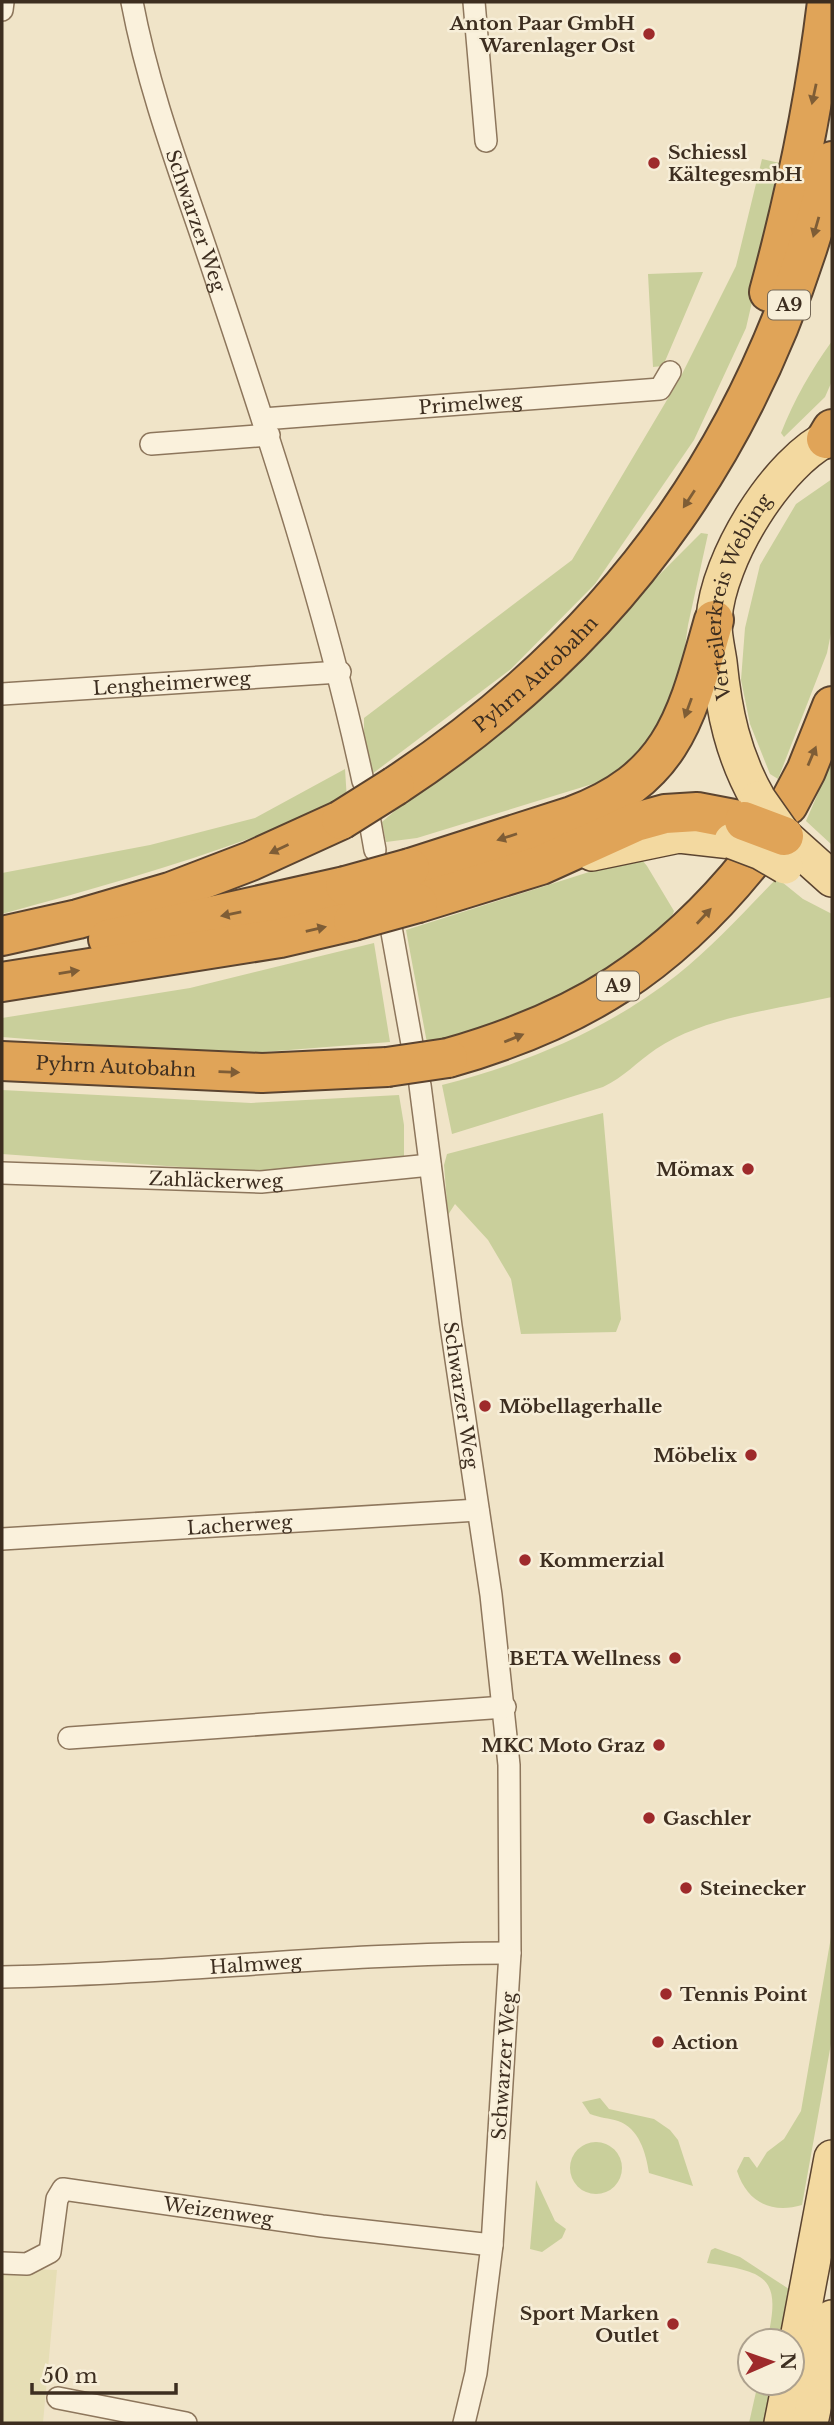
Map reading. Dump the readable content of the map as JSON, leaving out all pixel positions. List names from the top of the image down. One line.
{"streets":{"highway":["A9","Pyhrn Autobahn"],"main road":["Verteilerkreis Webling"],"street":["Schwarzer Weg","Primelweg","Lengheimerweg","Zahläckerweg","Lacherweg","Halmweg","Weizenweg"]},"crossings":[["Schwarzer Weg","Primelweg"],["Schwarzer Weg","Pyhrn Autobahn"],["Schwarzer Weg","Lengheimerweg"],["Schwarzer Weg","Zahläckerweg"],["Schwarzer Weg","Lacherweg"],["Schwarzer Weg","Halmweg"],["Schwarzer Weg","Weizenweg"],["Verteilerkreis Webling","Pyhrn Autobahn"]],"places":["Anton Paar GmbH Warenlager Ost","Schiessl KältegesmbH","Mömax","Möbellagerhalle","Möbelix","Kommerzial","BETA Wellness","MKC Moto Graz","Gaschler","Steinecker","Tennis Point","Action","Sport Marken Outlet"],"scale_bar":"50 m","north":"right"}
